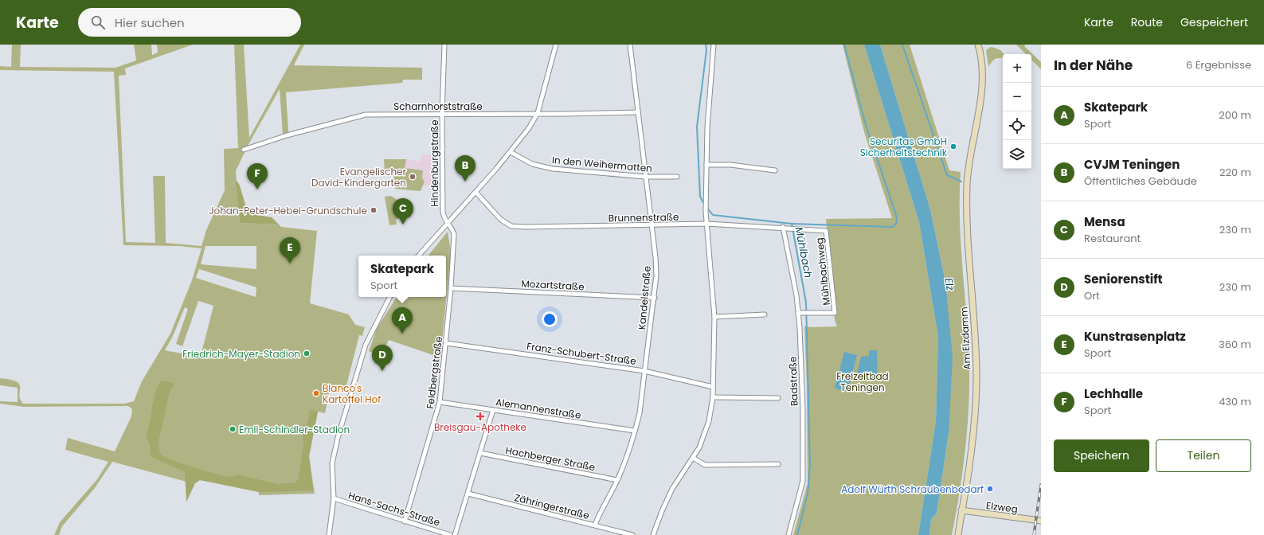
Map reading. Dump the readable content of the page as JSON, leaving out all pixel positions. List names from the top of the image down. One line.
{"streets":{"street":["Scharnhorststraße","Hindenburgstraße","In den Weihermatten","Brunnenstraße","Mühlbachweg","Mozartstraße","Kandelstraße","Am Elzdamm","Franz-Schubert-Straße","Feldbergstraße","Badstraße","Alemannenstraße","Hachberger Straße","Zähringerstraße","Elzweg","Hans-Sachs-Straße"]},"crossings":[["Scharnhorststraße","Hindenburgstraße"],["Scharnhorststraße","Kandelstraße"],["Hindenburgstraße","Feldbergstraße"],["In den Weihermatten","Kandelstraße"],["Brunnenstraße","Mühlbachweg"],["Brunnenstraße","Kandelstraße"],["Brunnenstraße","Badstraße"],["Mühlbachweg","Badstraße"],["Mozartstraße","Kandelstraße"],["Mozartstraße","Feldbergstraße"],["Kandelstraße","Franz-Schubert-Straße"],["Kandelstraße","Alemannenstraße"],["Kandelstraße","Hachberger Straße"],["Kandelstraße","Zähringerstraße"],["Am Elzdamm","Elzweg"],["Franz-Schubert-Straße","Feldbergstraße"],["Feldbergstraße","Alemannenstraße"],["Feldbergstraße","Hans-Sachs-Straße"]],"water":["Mühlbach","Elz"],"parks":["Freizeitbad Teningen"],"places":{"other":["Securitas GmbH Sicherheitstechnik","Evangelischer David-Kindergarten","Johan-Peter-Hebel-Grundschule","Friedrich-Mayer-Stadion","Blanco's Kartoffel Hof","Emil-Schindler-Stadion","Adolf Würth Schraubenbedarf"],"health":["Breisgau-Apotheke"]},"page":{"header":"Karte","search":"Hier suchen","nav":["Karte","Route","Gespeichert"],"heading":["In der Nähe","6 Ergebnisse"],"map_buttons":["+","−"],"list":[{"mark":"A","name":"Skatepark","note":"Sport","value":"200 m"},{"mark":"B","name":"CVJM Teningen","note":"Öffentliches Gebäude","value":"220 m"},{"mark":"C","name":"Mensa","note":"Restaurant","value":"230 m"},{"mark":"D","name":"Seniorenstift","note":"Ort","value":"230 m"},{"mark":"E","name":"Kunstrasenplatz","note":"Sport","value":"360 m"},{"mark":"F","name":"Lechhalle","note":"Sport","value":"430 m"}],"pins":["B","F","C","E","A","D"],"popup":["Skatepark","Sport"],"buttons":["Speichern","Teilen"]}}
